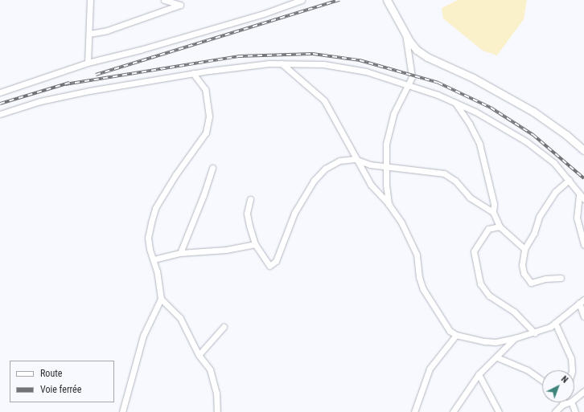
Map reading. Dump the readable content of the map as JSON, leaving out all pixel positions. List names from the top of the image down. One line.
{"legend":["Route","Voie ferrée"],"north":"top right"}
